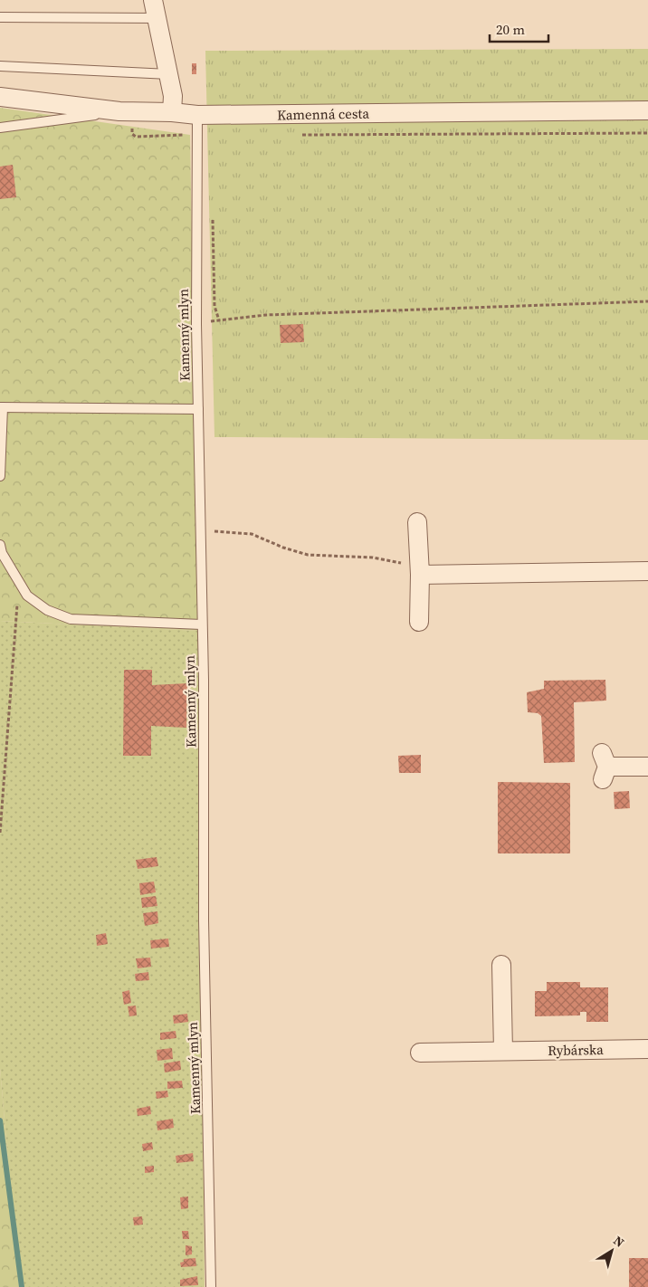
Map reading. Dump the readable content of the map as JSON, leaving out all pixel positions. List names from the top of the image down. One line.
{"streets":{"street":["Kamenná cesta","Rybárska"],"lane":["Kamenný mlyn"]},"crossings":[["Kamenná cesta","Kamenný mlyn"]],"scale_bar":"20 m","north":"top right"}
